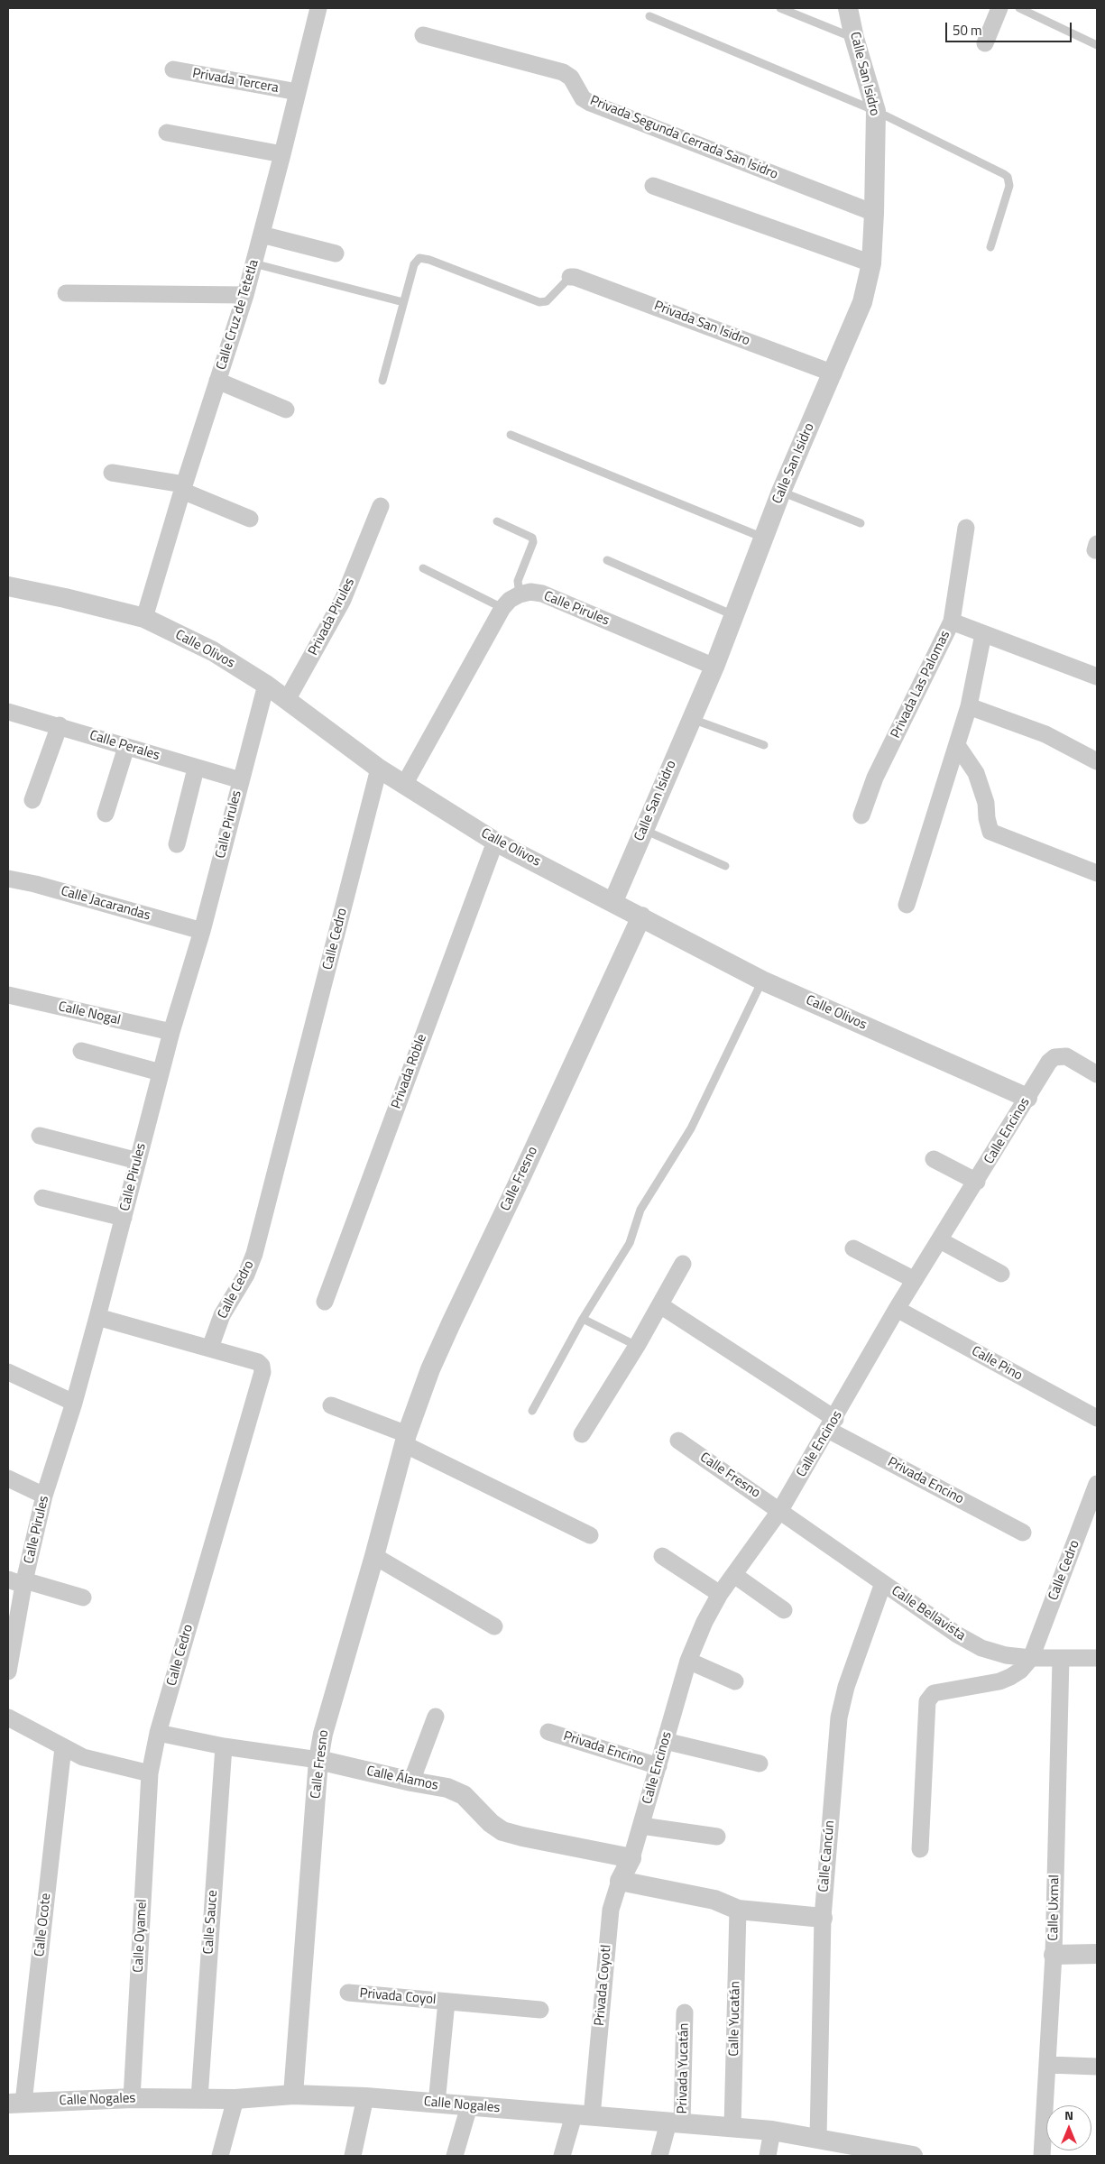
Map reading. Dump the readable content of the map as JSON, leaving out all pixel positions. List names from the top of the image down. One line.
{"streets":{"street":["Calle San Isidro","Privada Tercera","Privada Segunda Cerrada San Isidro","Calle Cruz de Tetetla","Privada San Isidro","Calle Pirules","Privada Pirules","Calle Olivos","Privada Las Palomas","Calle Perales","Calle Jacarandas","Calle Cedro","Calle Nogal","Privada Roble","Calle Encinos","Calle Fresno","Calle Pino","Privada Encino","Calle Bellavista","Calle Álamos","Calle Cancún","Calle Uxmal","Calle Sauce","Calle Ocote","Calle Oyamel","Privada Coyotl","Privada Coyol","Calle Yucatán","Privada Yucatán","Calle Nogales"]},"crossings":[["Calle San Isidro","Privada Segunda Cerrada San Isidro"],["Calle San Isidro","Privada San Isidro"],["Calle San Isidro","Calle Pirules"],["Calle San Isidro","Calle Olivos"],["Privada Tercera","Calle Cruz de Tetetla"],["Calle Cruz de Tetetla","Calle Olivos"],["Calle Pirules","Calle Olivos"],["Calle Pirules","Calle Perales"],["Calle Pirules","Calle Jacarandas"],["Calle Pirules","Calle Nogal"],["Privada Pirules","Calle Olivos"],["Calle Olivos","Calle Cedro"],["Calle Olivos","Privada Roble"],["Calle Olivos","Calle Encinos"],["Calle Olivos","Calle Fresno"],["Calle Cedro","Calle Bellavista"],["Calle Cedro","Calle Álamos"],["Calle Cedro","Calle Oyamel"],["Calle Encinos","Calle Fresno"],["Calle Encinos","Calle Pino"],["Calle Encinos","Privada Encino"],["Calle Encinos","Calle Bellavista"],["Calle Encinos","Calle Álamos"],["Calle Encinos","Privada Coyotl"],["Calle Fresno","Calle Bellavista"],["Calle Fresno","Calle Álamos"],["Calle Fresno","Calle Nogales"],["Calle Bellavista","Calle Cancún"],["Calle Bellavista","Calle Uxmal"],["Calle Álamos","Calle Sauce"],["Calle Álamos","Privada Coyotl"],["Calle Cancún","Calle Nogales"],["Calle Sauce","Calle Nogales"],["Calle Ocote","Calle Nogales"],["Calle Oyamel","Calle Nogales"],["Privada Coyotl","Calle Nogales"],["Privada Coyol","Calle Nogales"],["Calle Yucatán","Calle Nogales"],["Privada Yucatán","Calle Nogales"]],"scale_bar":"50 m","north":"top"}
